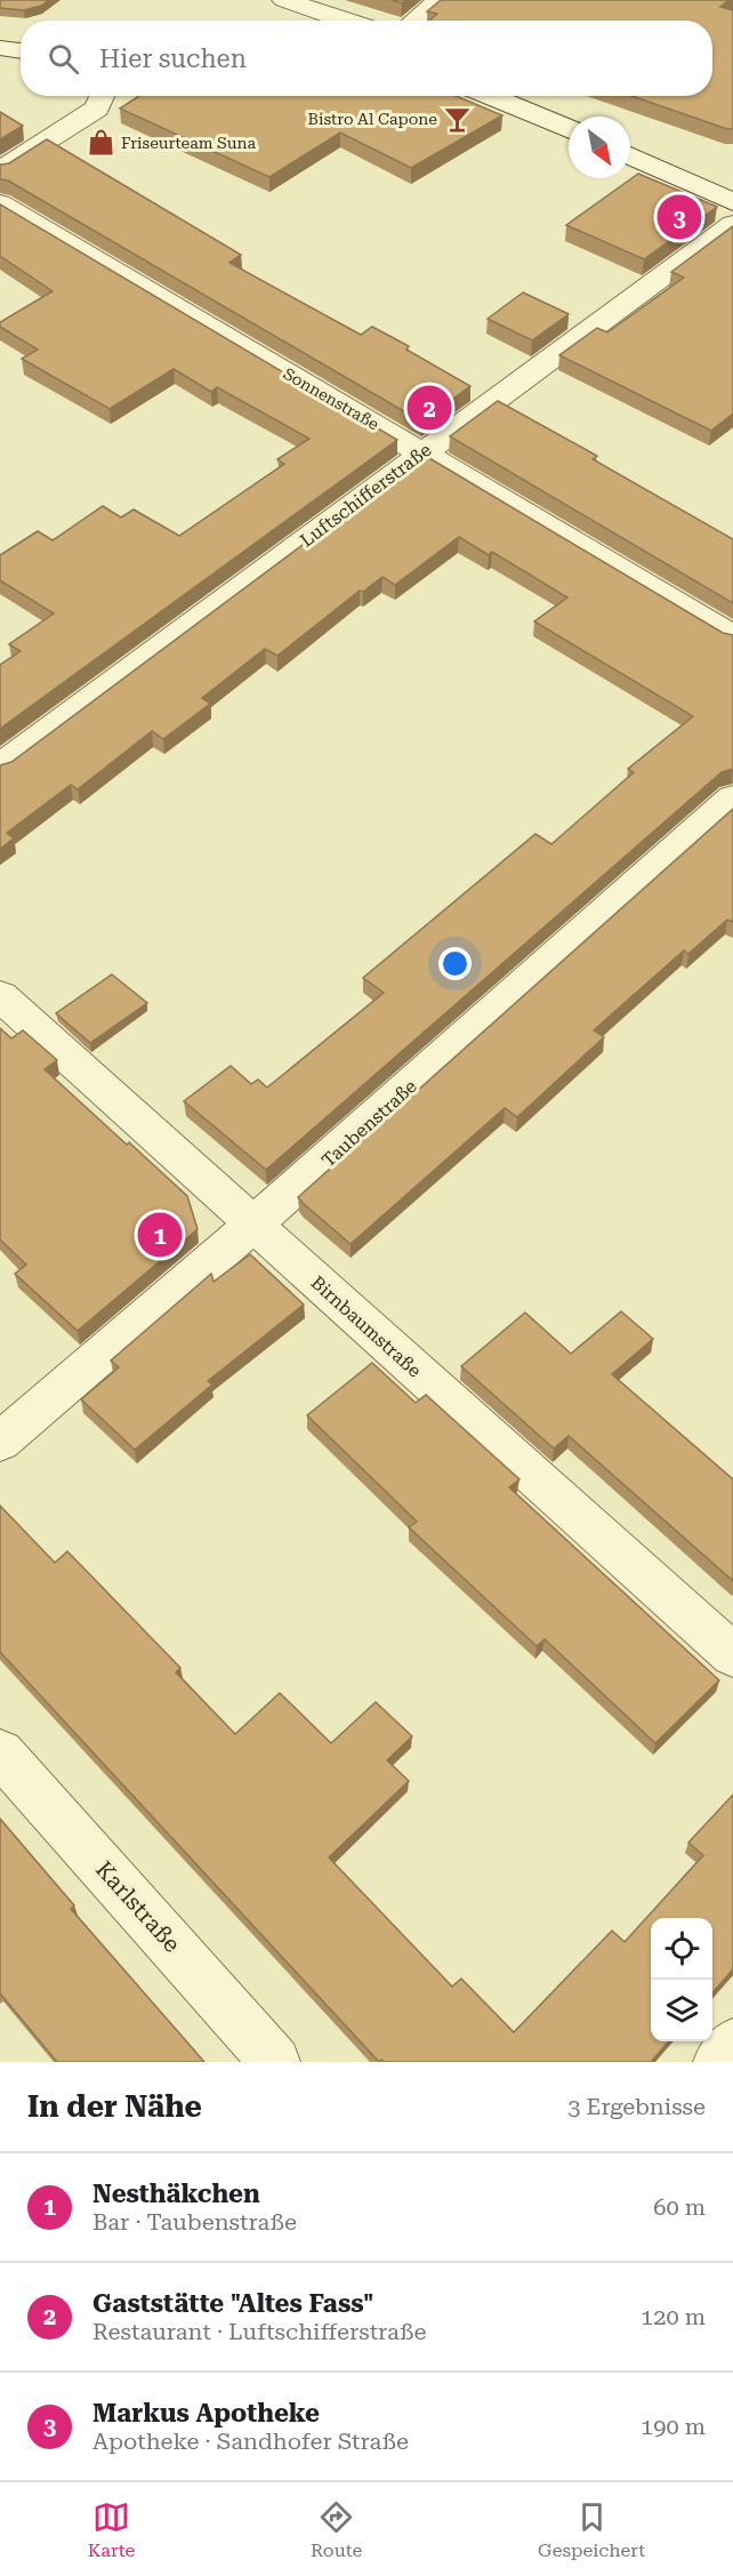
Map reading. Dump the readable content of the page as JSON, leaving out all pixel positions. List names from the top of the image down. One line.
{"streets":{"street":["Sonnenstraße","Luftschifferstraße","Taubenstraße","Birnbaumstraße","Karlstraße"]},"crossings":[["Sonnenstraße","Luftschifferstraße"],["Taubenstraße","Birnbaumstraße"]],"places":{"bar":["Bistro Al Capone"],"shop":["Friseurteam Suna"]},"north":"bottom right","page":{"search":"Hier suchen","pins":["3","2","1"],"heading":["In der Nähe","3 Ergebnisse"],"list":[{"mark":"1","name":"Nesthäkchen","note":"Bar · Taubenstraße","value":"60 m"},{"mark":"2","name":"Gaststätte \"Altes Fass\"","note":"Restaurant · Luftschifferstraße","value":"120 m"},{"mark":"3","name":"Markus Apotheke","note":"Apotheke · Sandhofer Straße","value":"190 m"}],"nav":["Karte","Route","Gespeichert"]}}
